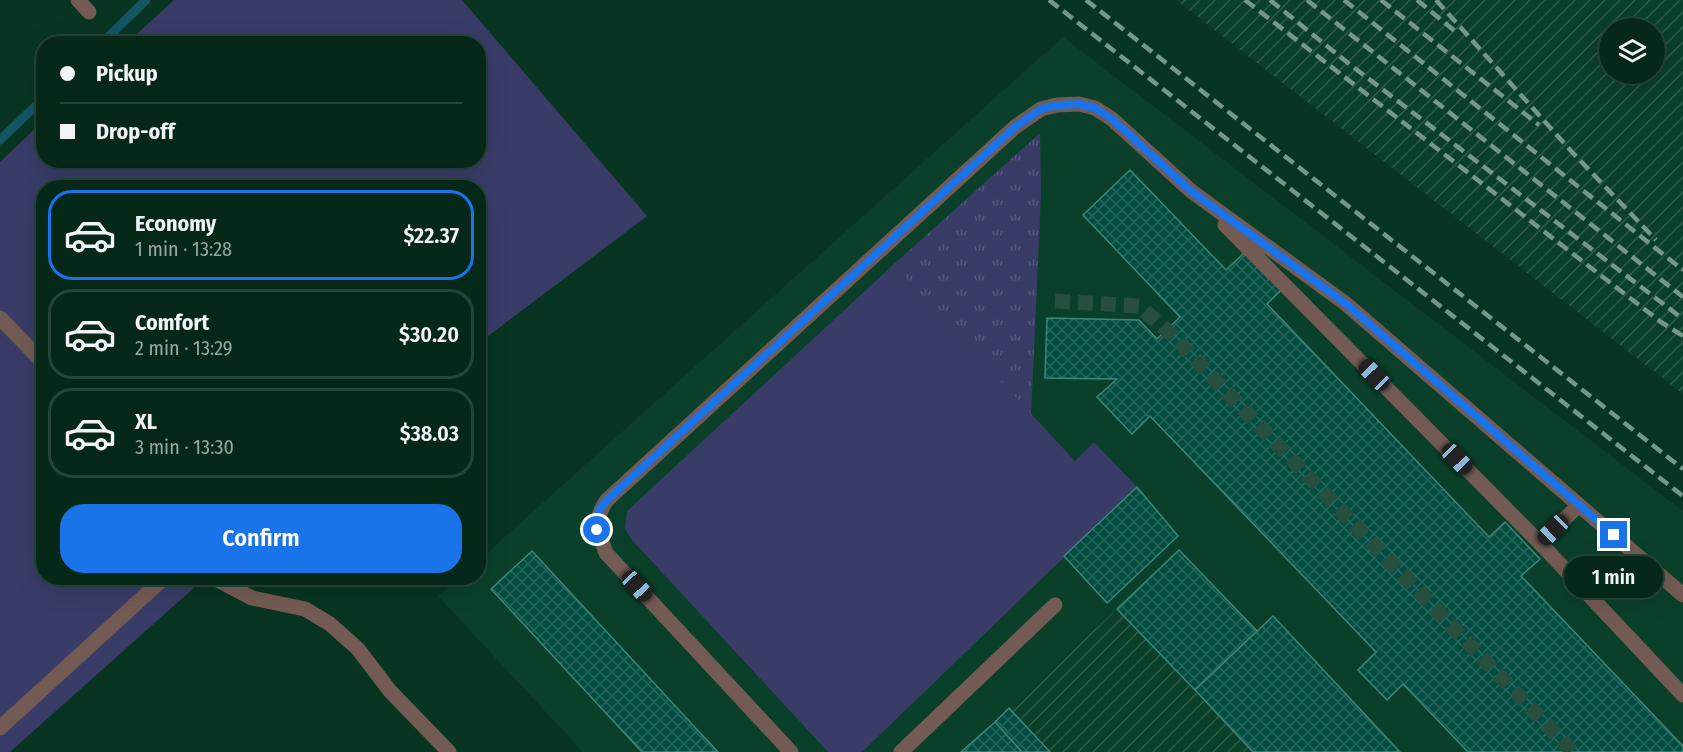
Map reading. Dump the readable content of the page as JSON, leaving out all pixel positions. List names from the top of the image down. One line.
{"page":{"banner":["Pickup","Drop-off"],"list":[{"name":"Economy","note":"1 min · 13:28","value":"$22.37"},{"name":"Comfort","note":"2 min · 13:29","value":"$30.20"},{"name":"XL","note":"3 min · 13:30","value":"$38.03"}],"buttons":"Confirm","bubble":"1 min"}}
